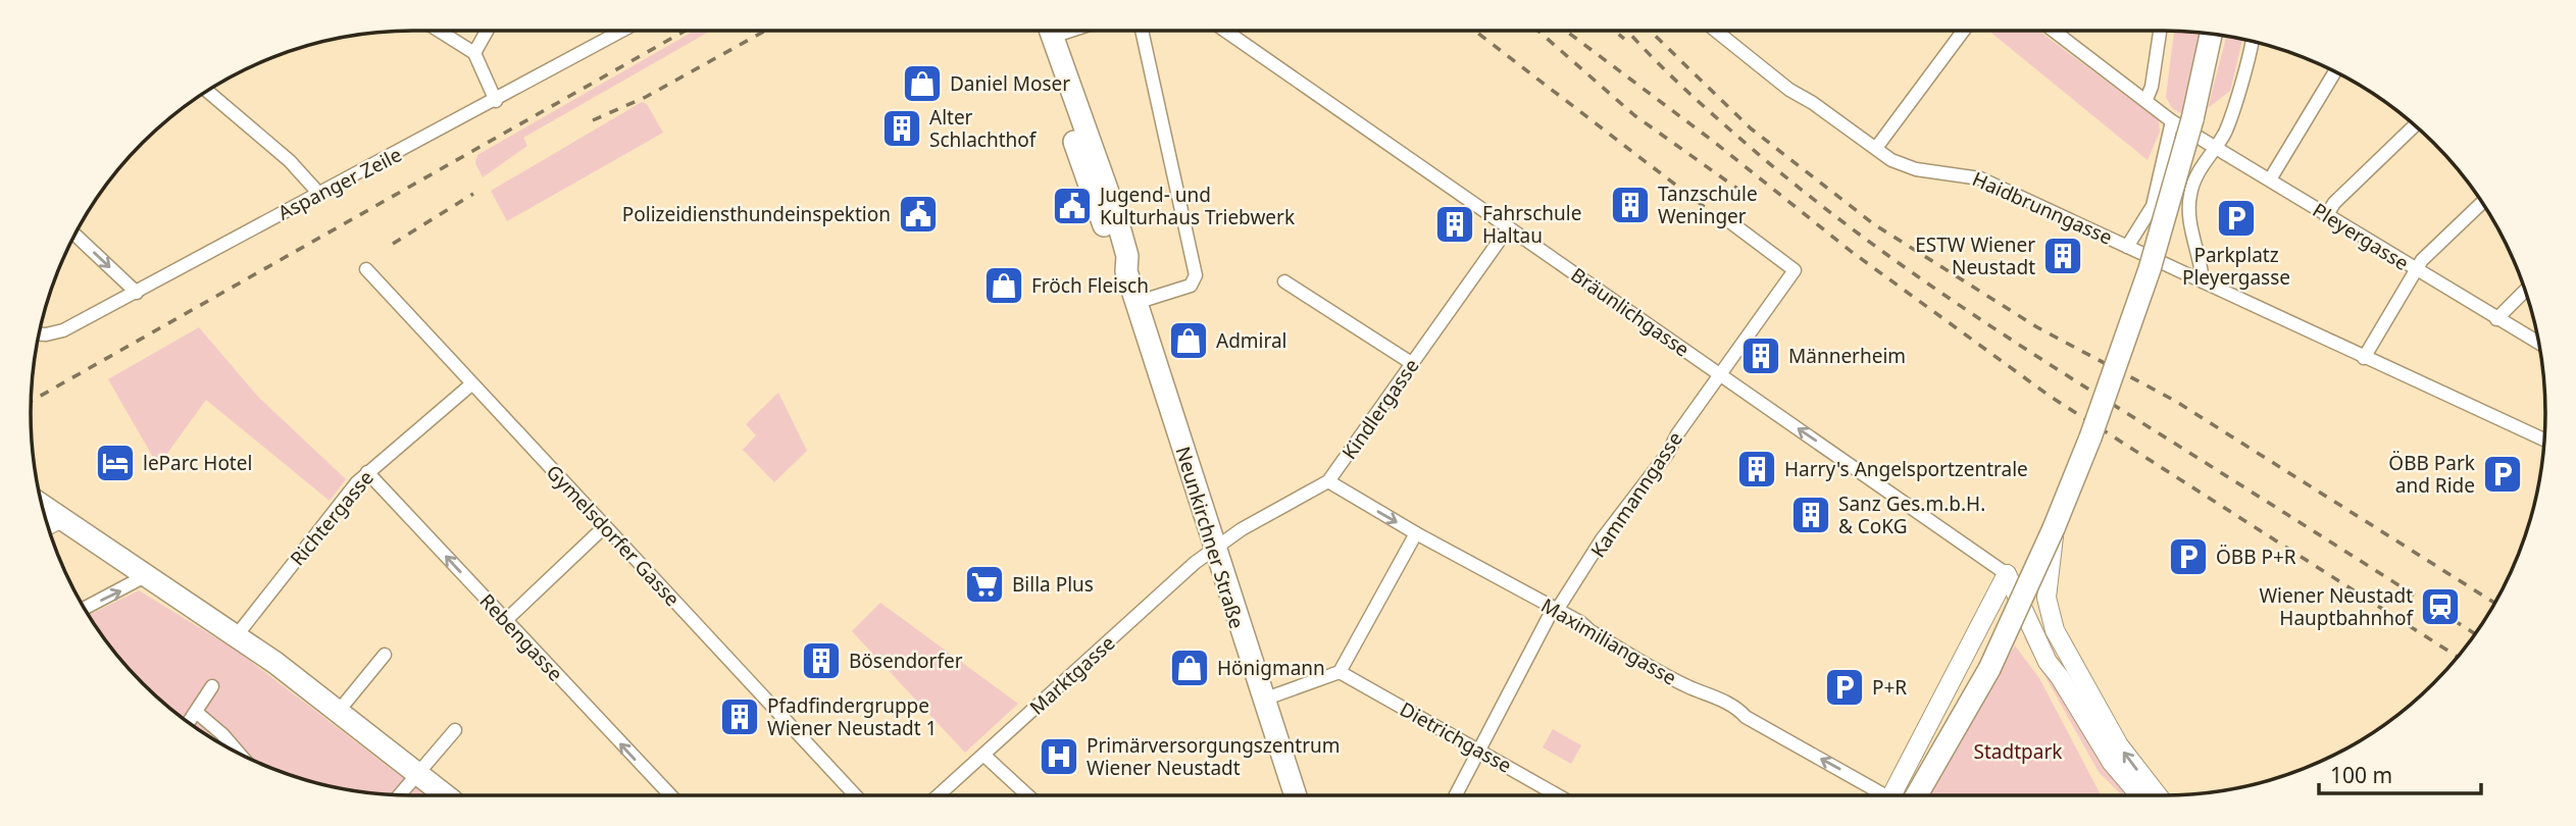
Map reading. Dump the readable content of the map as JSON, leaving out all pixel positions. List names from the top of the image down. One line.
{"streets":{"main road":["Neunkirchner Straße"],"street":["Aspanger Zeile","Haidbrunngasse","Pleyergasse","Bräunlichgasse","Kindlergasse","Kammanngasse","Richtergasse","Gymelsdorfer Gasse","Rebengasse","Maximiliangasse","Marktgasse","Dietrichgasse"]},"crossings":[["Bräunlichgasse","Kindlergasse"],["Bräunlichgasse","Kammanngasse"],["Kindlergasse","Neunkirchner Straße"],["Kindlergasse","Maximiliangasse"],["Kindlergasse","Marktgasse"],["Kammanngasse","Maximiliangasse"],["Kammanngasse","Dietrichgasse"],["Richtergasse","Gymelsdorfer Gasse"],["Richtergasse","Rebengasse"],["Neunkirchner Straße","Marktgasse"]],"one_way":["Rebengasse"],"parks":["Stadtpark"],"places":{"shop":["Daniel Moser","Fröch Fleisch","Admiral","Hönigmann"],"building":["Alter Schlachthof","Tanzschule Weninger","Fahrschule Haltau","ESTW Wiener Neustadt","Männerheim","Harry's Angelsportzentrale","Sanz Ges.m.b.H. & CoKG","Bösendorfer","Pfadfindergruppe Wiener Neustadt 1"],"public building":["Jugend- und Kulturhaus Triebwerk","Polizeidiensthundeinspektion"],"parking":["Parkplatz Pleyergasse","ÖBB Park and Ride","ÖBB P+R","P+R"],"hotel":["leParc Hotel"],"supermarket":["Billa Plus"],"station":["Wiener Neustadt Hauptbahnhof"],"hospital":["Primärversorgungszentrum Wiener Neustadt"]},"scale_bar":"100 m"}
